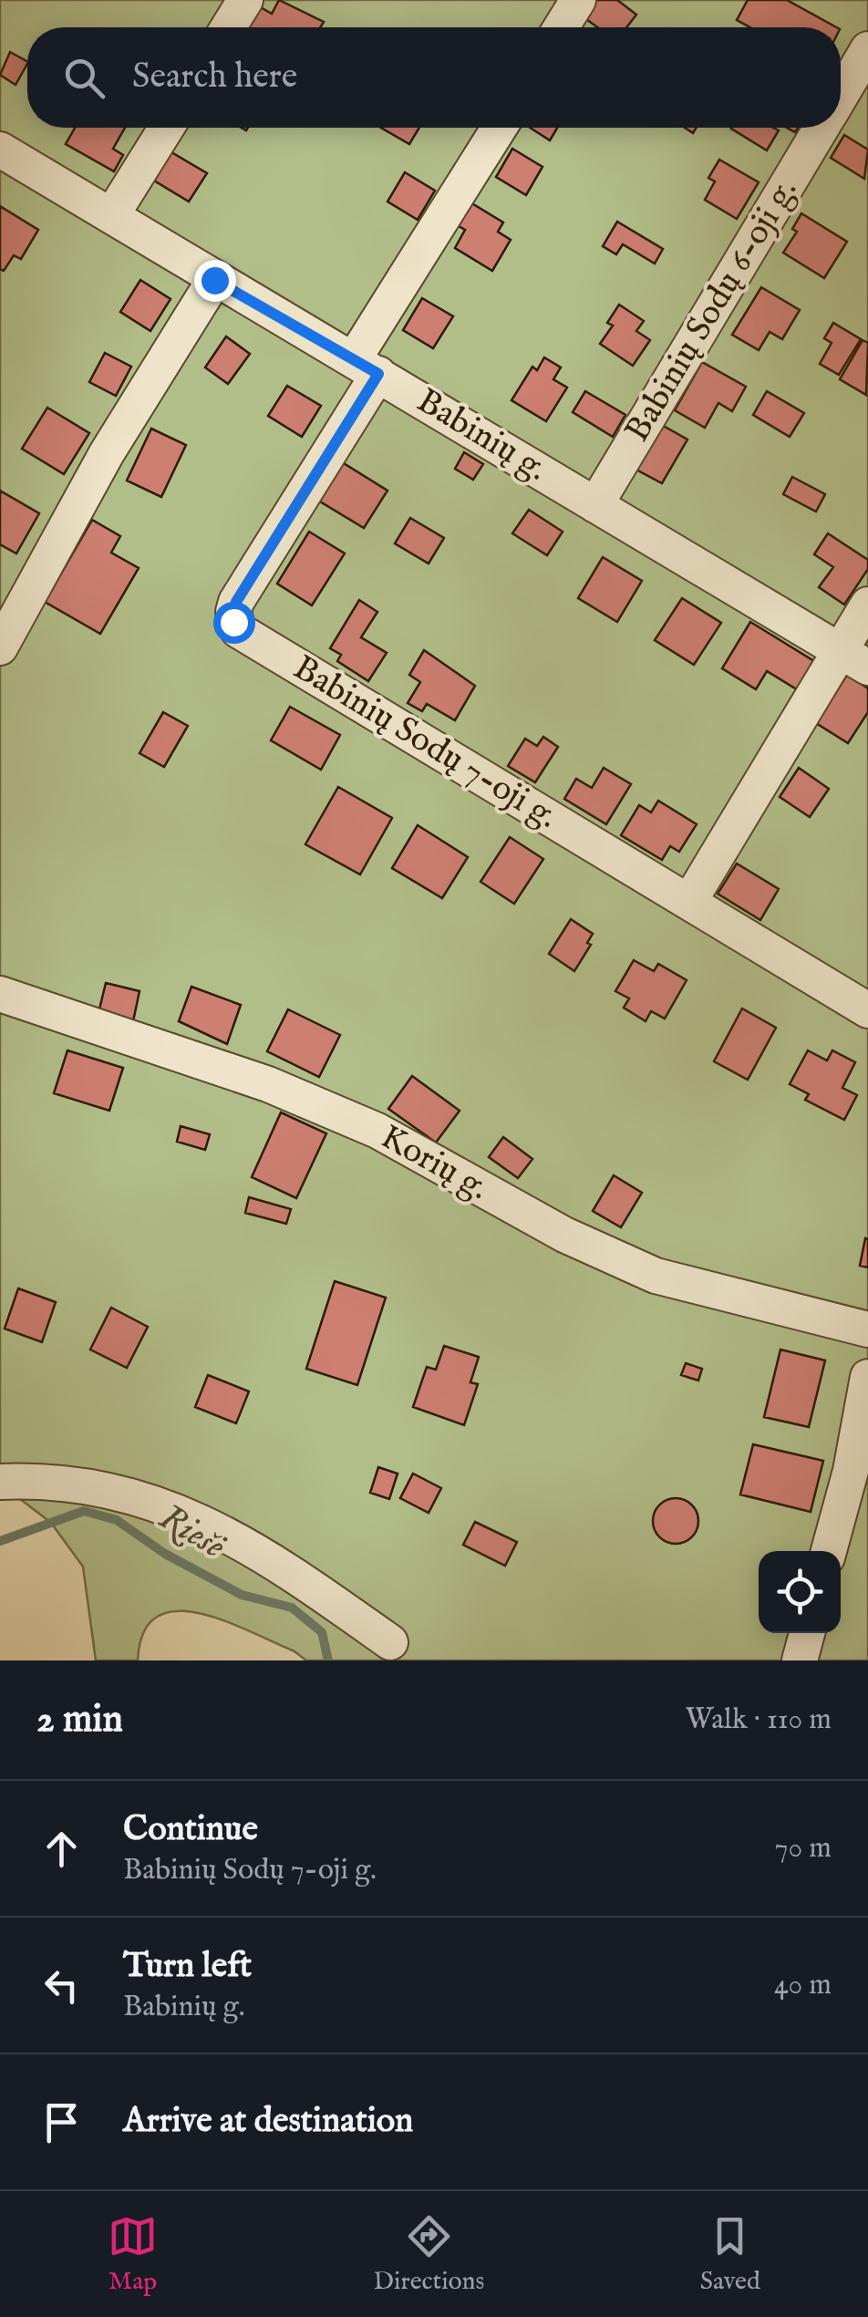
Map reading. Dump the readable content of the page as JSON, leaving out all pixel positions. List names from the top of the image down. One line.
{"streets":{"street":["Babinių Sodų 6-oji g.","Babinių g.","Babinių Sodų 7-oji g.","Korių g."]},"crossings":[["Babinių Sodų 6-oji g.","Babinių g."],["Babinių g.","Babinių Sodų 7-oji g."]],"water":["Riešė"],"page":{"search":"Search here","heading":["2 min","Walk · 110 m"],"list":[["Continue","Babinių Sodų 7-oji g.","70 m"],["Turn left","Babinių g.","40 m"],"Arrive at destination"],"nav":["Map","Directions","Saved"]}}
